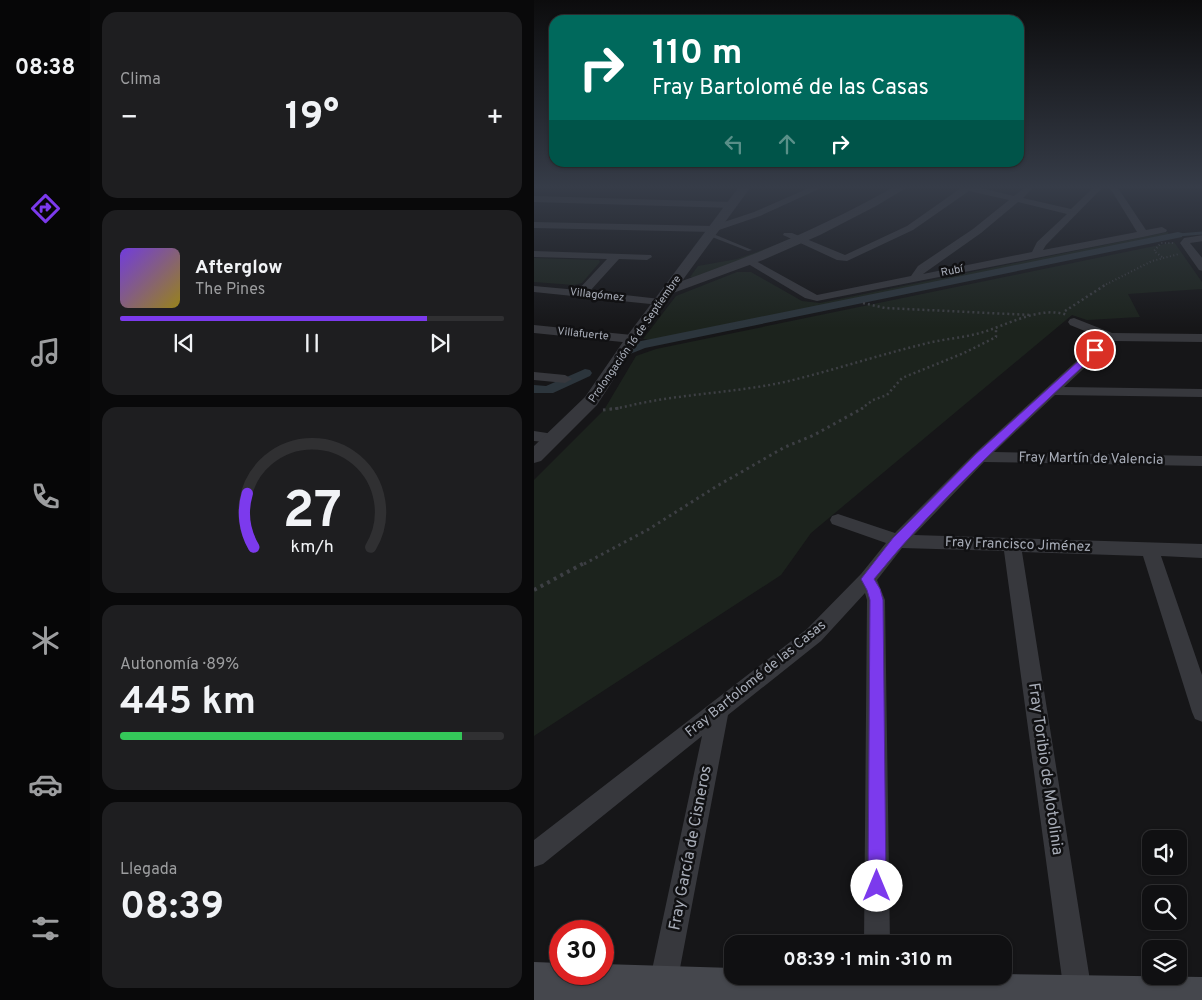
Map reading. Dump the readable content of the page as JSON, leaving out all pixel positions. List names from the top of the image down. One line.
{"streets":{"street":["Rubí","Villagómez","Villafuerte","Prolongación 16 de Septiembre","Fray Martín de Valencia","Fray Francisco Jiménez","Fray Bartolomé de las Casas","Fray Toribio de Motolinia","Fray García de Cisneros"]},"crossings":[["Villagómez","Prolongación 16 de Septiembre"],["Villafuerte","Prolongación 16 de Septiembre"],["Fray Martín de Valencia","Fray Bartolomé de las Casas"],["Fray Francisco Jiménez","Fray Bartolomé de las Casas"],["Fray Francisco Jiménez","Fray Toribio de Motolinia"],["Fray Bartolomé de las Casas","Fray García de Cisneros"]],"page":{"tabs":"08:38","tile":["Clima",["Autonomía · 89%","445 km"],["Llegada","08:39"]],"turn":["110 m","Fray Bartolomé de las Casas"],"heat":["−","19°","+"],"song":["Afterglow","The Pines"],"limit":"30","trip":"08:39 · 1 min · 310 m","gauge":["27","km/h"]}}
